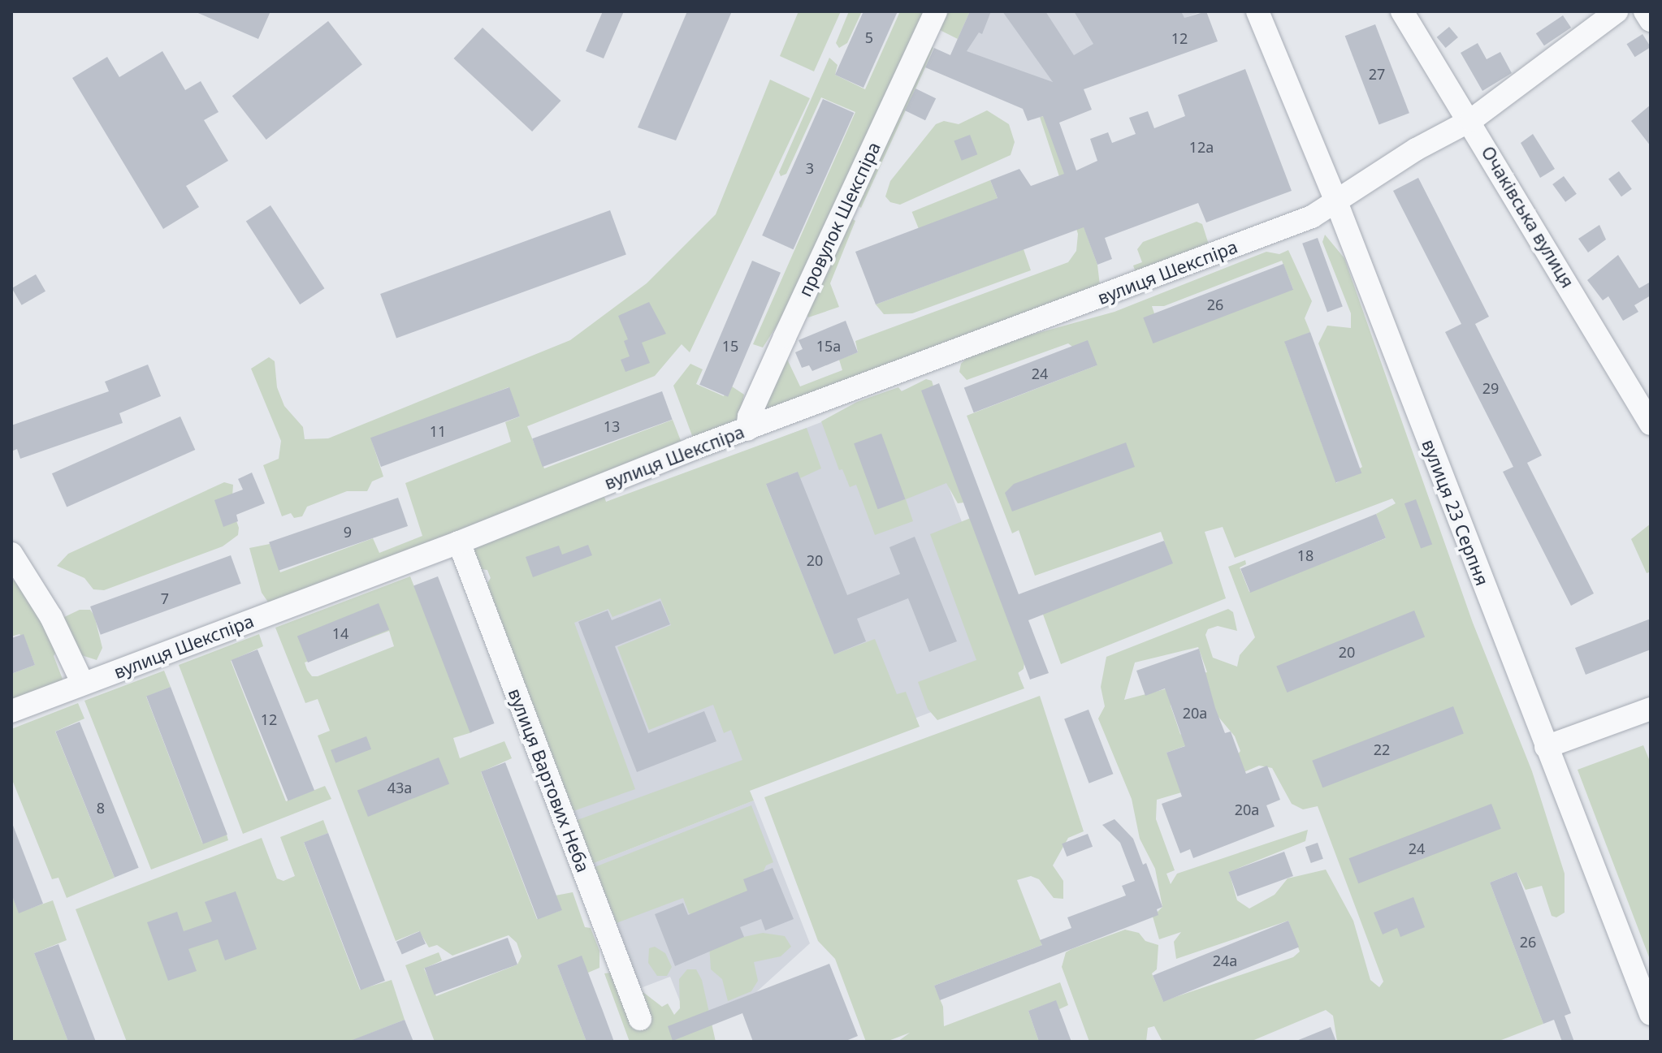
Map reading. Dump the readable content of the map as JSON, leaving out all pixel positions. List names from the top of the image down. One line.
{"streets":{"street":["Очаківська вулиця","провулок Шекспіра","вулиця Шекспіра","вулиця 23 Серпня","вулиця Вартових Неба"]},"crossings":[["Очаківська вулиця","вулиця Шекспіра"],["провулок Шекспіра","вулиця Шекспіра"],["вулиця Шекспіра","вулиця 23 Серпня"],["вулиця Шекспіра","вулиця Вартових Неба"]],"house_numbers":["5","12","27","12а","3","26","15","15а","24","29","13","11","9","18","20","7","14","20","20а","12","22","43а","8","20а","24","26","24а"]}
